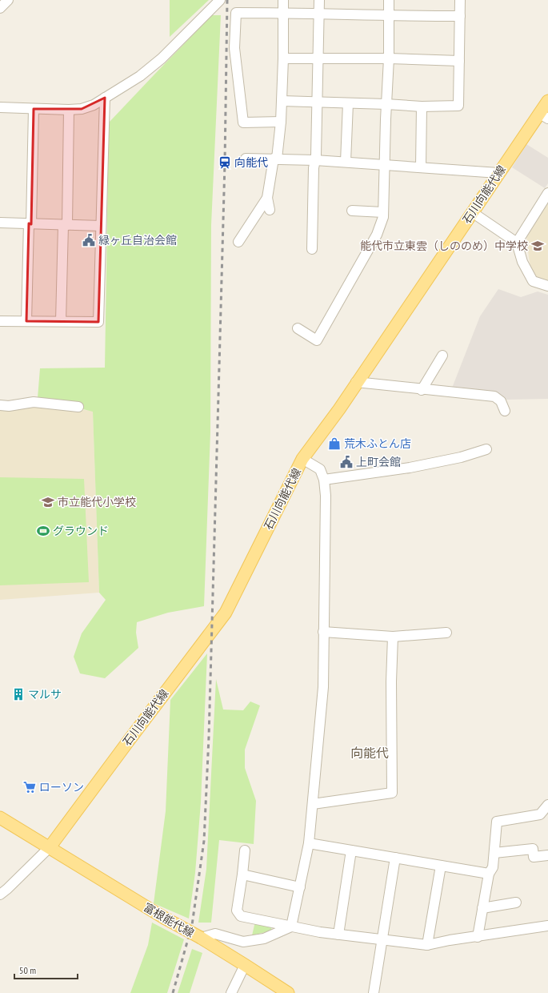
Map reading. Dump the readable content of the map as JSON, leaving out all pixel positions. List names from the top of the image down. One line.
{"streets":{"main road":["石川向能代線","富根能代線"]},"crossings":[["石川向能代線","富根能代線"]],"districts":["向能代"],"places":{"station":["向能代"],"public building":["緑ヶ丘自治会館","上町会館"],"school or university":["能代市立東雲（しののめ）中学校","市立能代小学校"],"shop":["荒木ふとん店"],"sports":["グラウンド"],"building":["マルサ"],"supermarket":["ローソン"]},"scale_bar":"50 m"}
